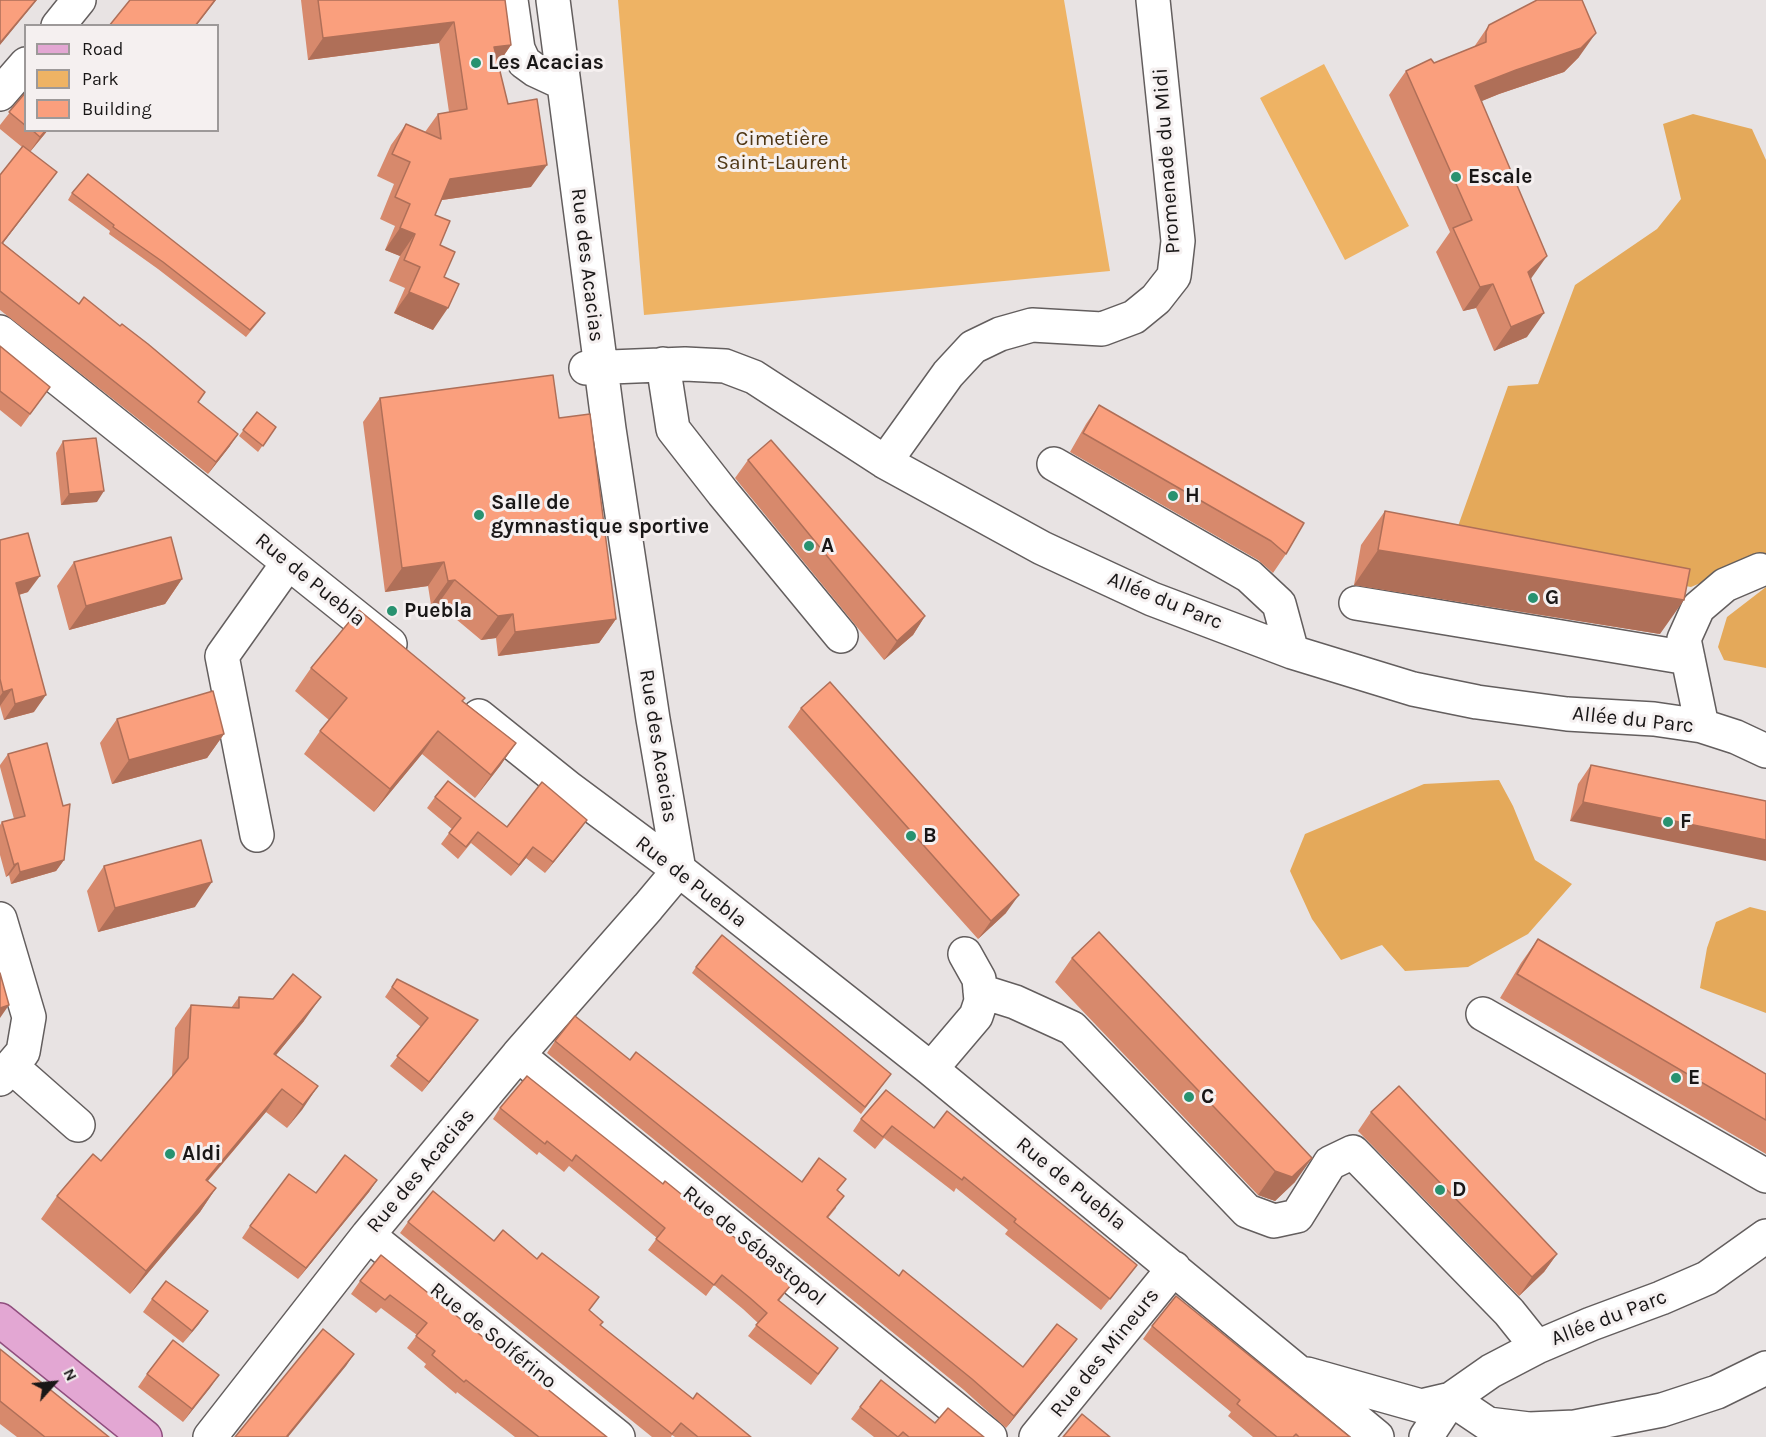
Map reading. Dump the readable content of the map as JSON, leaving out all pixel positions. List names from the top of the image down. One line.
{"streets":{"street":["Promenade du Midi","Rue des Acacias","Rue de Puebla","Allée du Parc","Rue de Sébastopol","Rue de Solférino","Rue des Mineurs"]},"crossings":[["Promenade du Midi","Allée du Parc"],["Rue des Acacias","Rue de Puebla"],["Rue des Acacias","Allée du Parc"],["Rue des Acacias","Rue de Sébastopol"],["Rue des Acacias","Rue de Solférino"],["Rue de Puebla","Rue des Mineurs"]],"parks":["Cimetière Saint-Laurent"],"places":["Les Acacias","Escale","H","Salle de gymnastique sportive","A","G","Puebla","F","B","E","C","Aldi","D"],"legend":["Road","Park","Building"],"north":"top right"}
